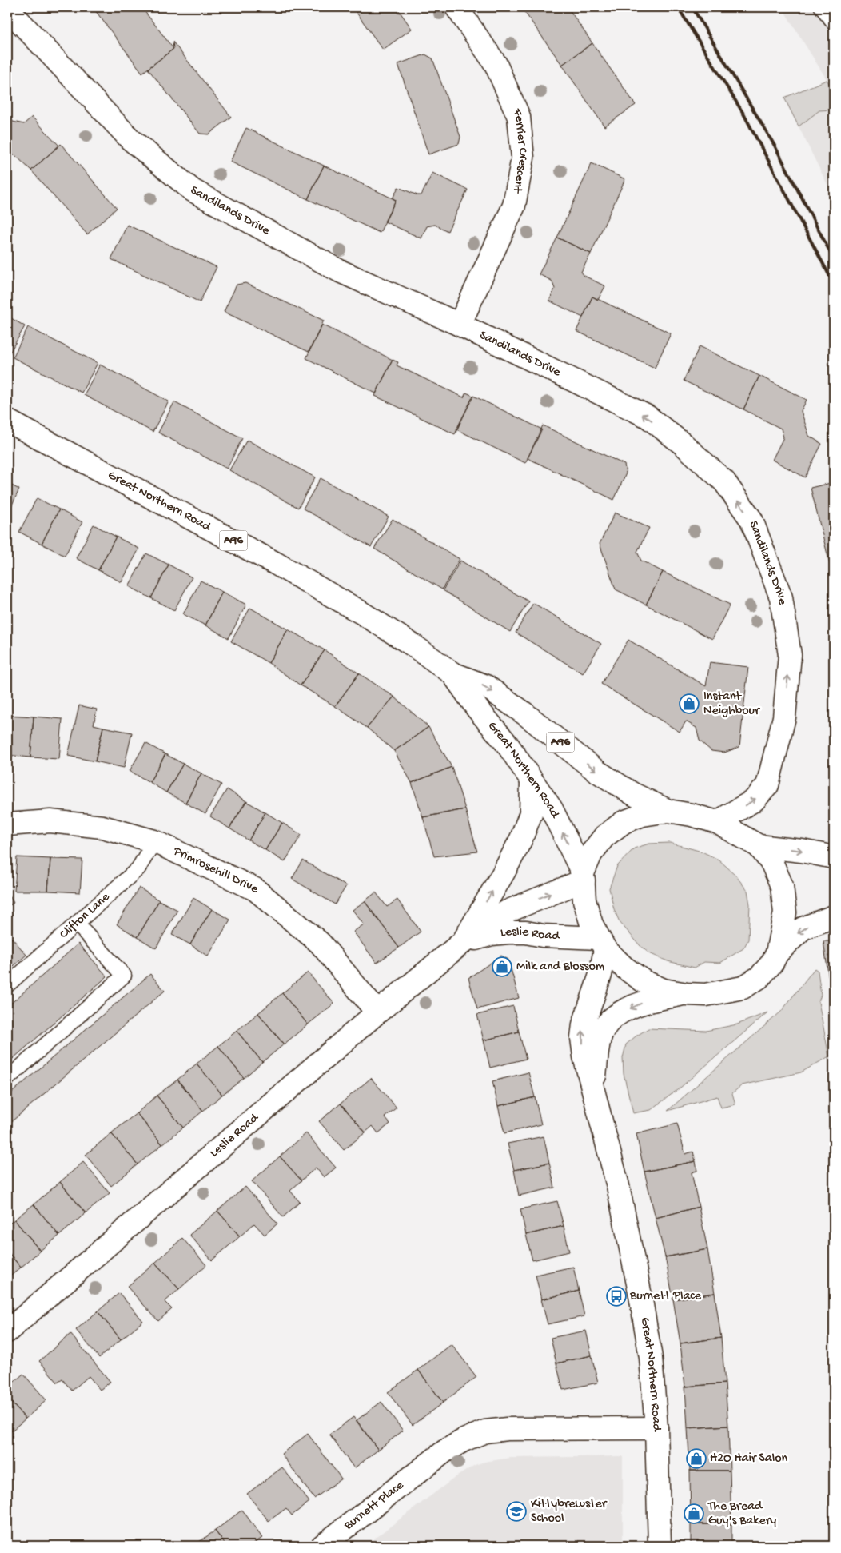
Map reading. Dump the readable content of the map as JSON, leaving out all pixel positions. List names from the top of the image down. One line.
{"streets":{"street":["Ferrier Crescent","Sandilands Drive","Great Northern Road","A96","Primrosehill Drive","Leslie Road","Burnett Place"],"lane":["Clifton Lane"]},"crossings":[["Ferrier Crescent","Sandilands Drive"],["Sandilands Drive","A96"],["Great Northern Road","A96"],["Great Northern Road","Leslie Road"],["Great Northern Road","Burnett Place"],["A96","Leslie Road"],["Primrosehill Drive","Clifton Lane"],["Primrosehill Drive","Leslie Road"]],"one_way":["Sandilands Drive"],"places":{"shop":["Instant Neighbour","Milk and Blossom","H2O Hair Salon","The Bread Guy's Bakery"],"bus stop":["Burnett Place"],"school or university":["Kittybrewster School"]}}
